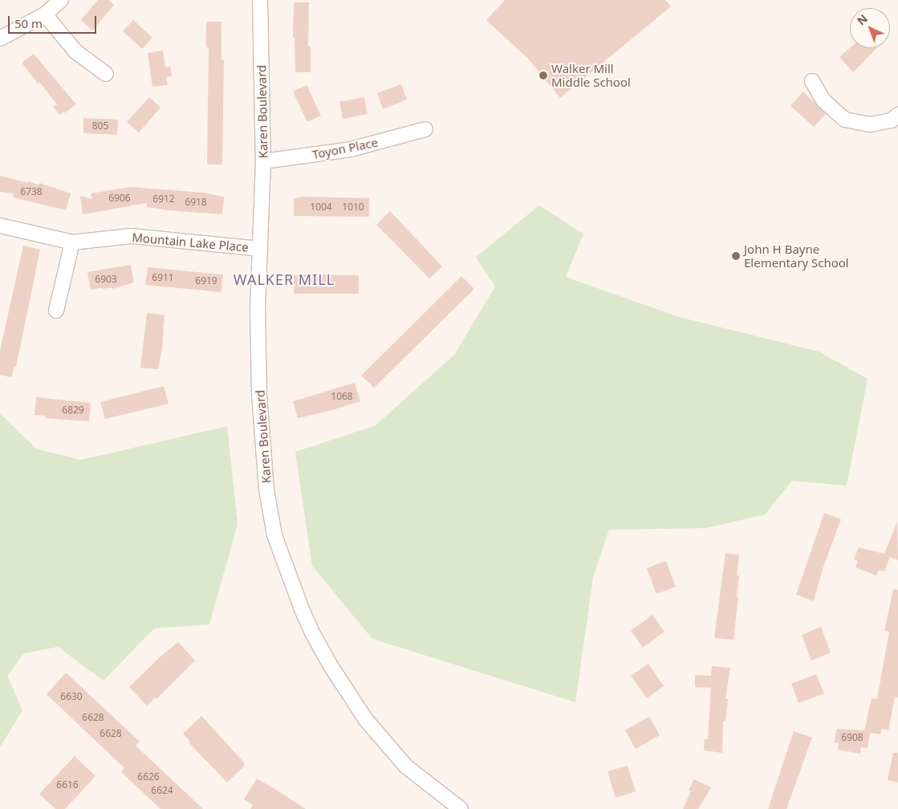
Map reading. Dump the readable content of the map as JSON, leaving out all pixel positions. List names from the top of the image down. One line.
{"streets":{"street":["Karen Boulevard","Toyon Place","Mountain Lake Place"]},"crossings":[["Karen Boulevard","Toyon Place"],["Karen Boulevard","Mountain Lake Place"]],"districts":["WALKER MILL"],"places":["Walker Mill Middle School","John H Bayne Elementary School"],"house_numbers":["805","6738","6906","6912","6918","1004","1010","6911","6903","6919","1068","6829","6630","6628","6628","6908","6626","6616","6624"],"scale_bar":"50 m","north":"top left"}
